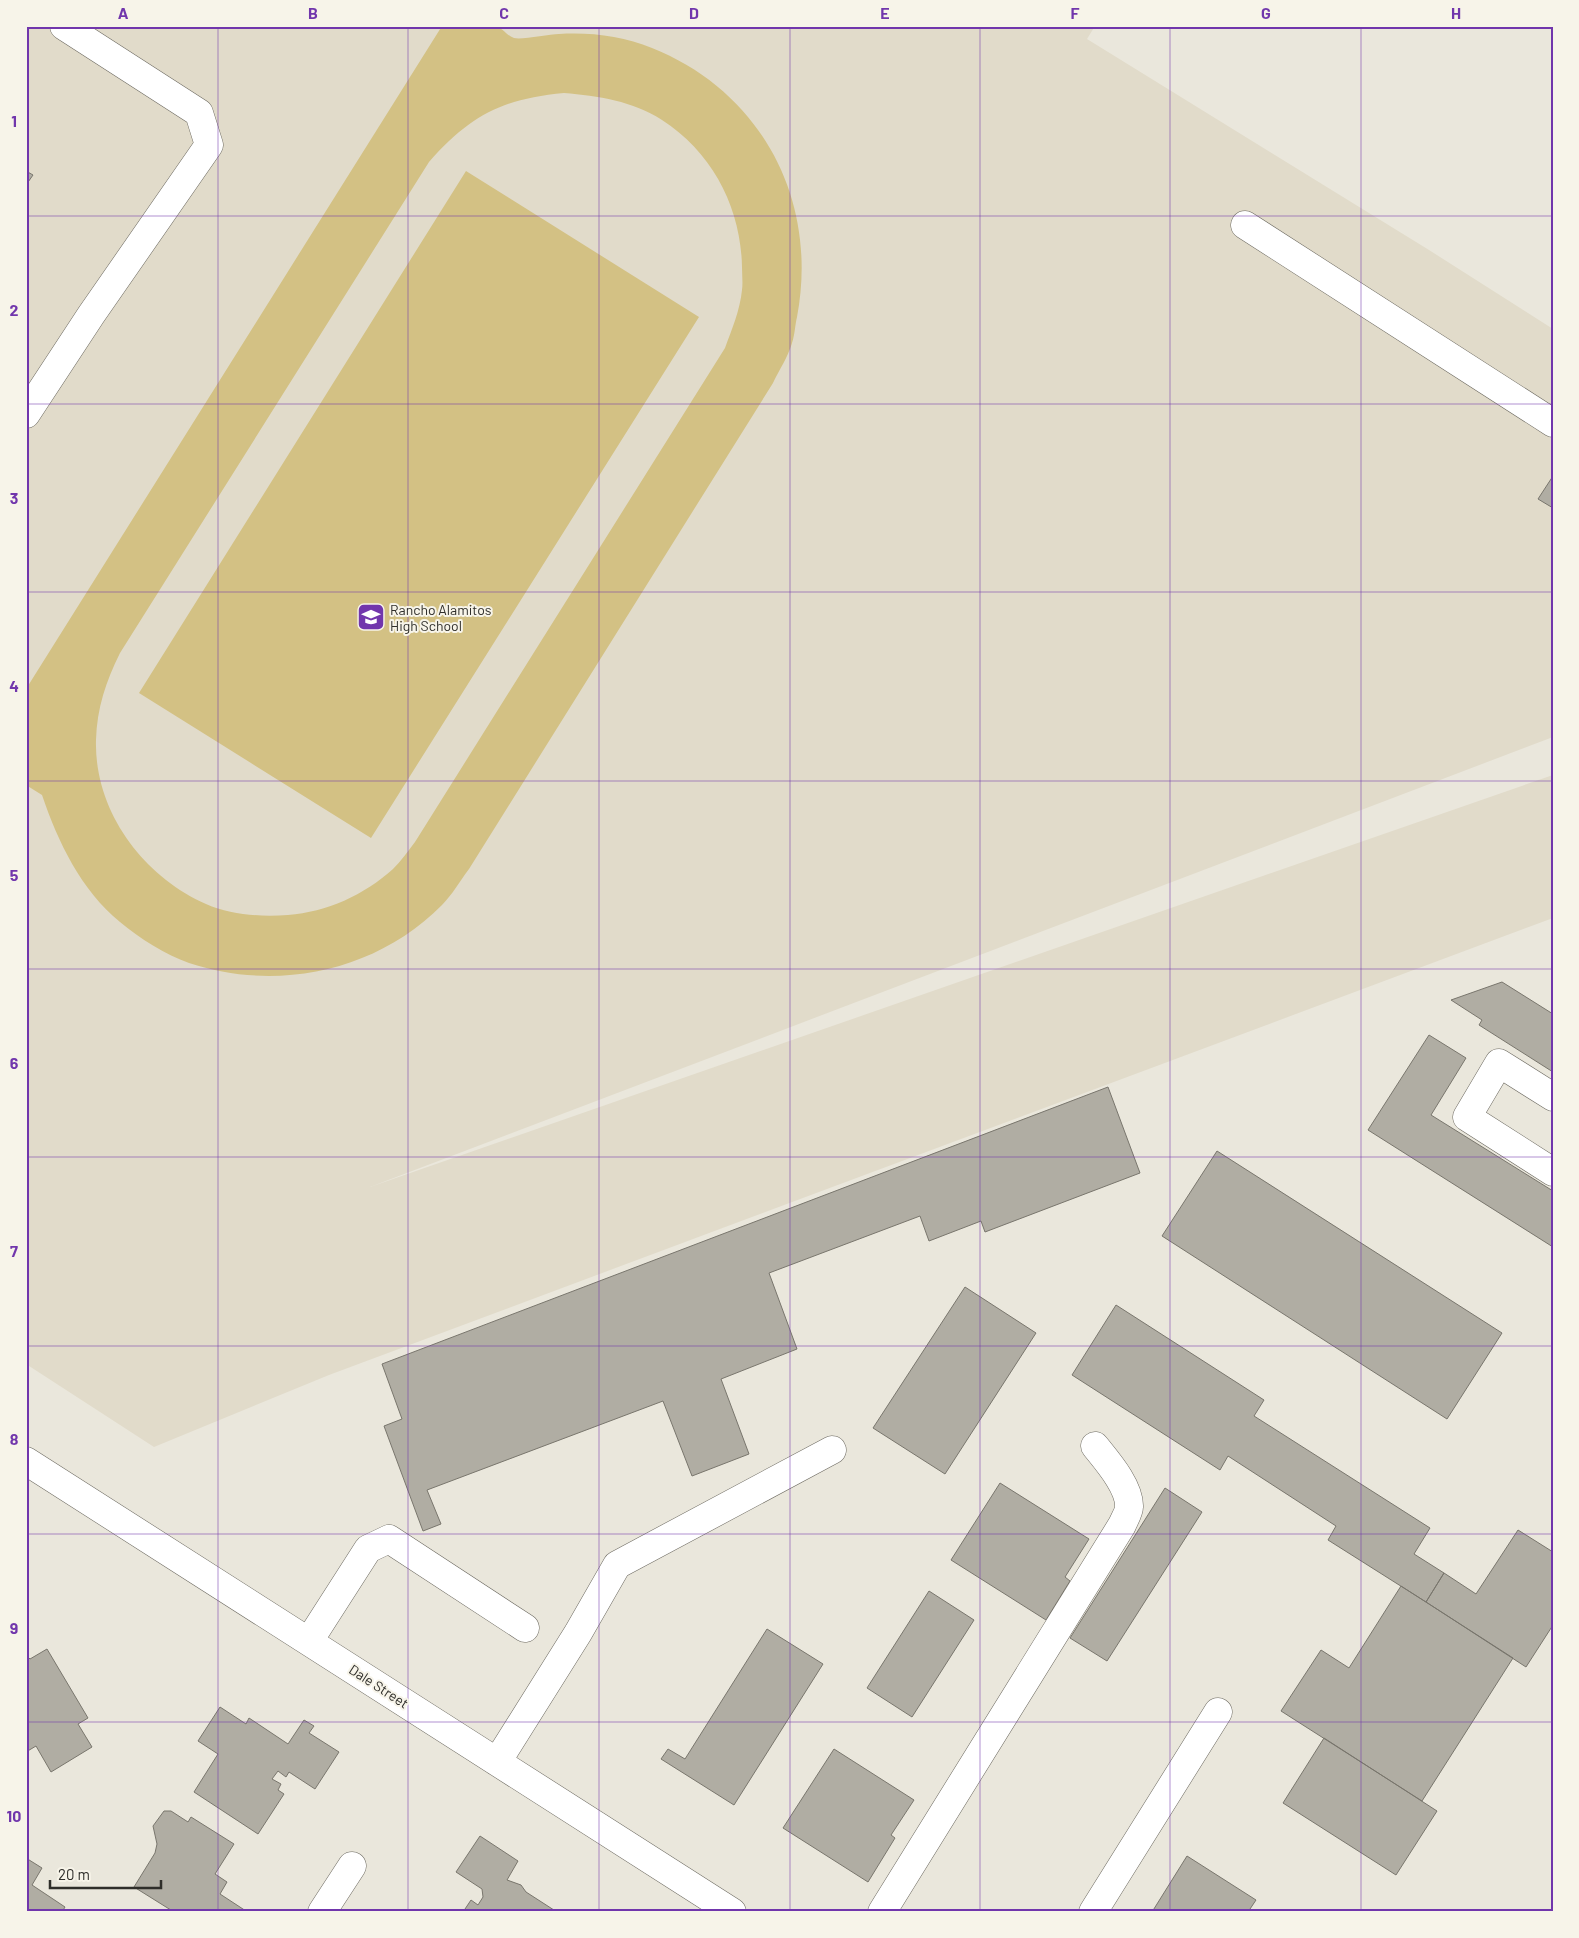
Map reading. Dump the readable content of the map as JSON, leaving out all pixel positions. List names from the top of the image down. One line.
{"streets":{"street":["Dale Street"]},"places":{"school or university":["Rancho Alamitos High School"]},"scale_bar":"20 m","grid":{"columns":["A","B","C","D","E","F","G","H"],"rows":["1","2","3","4","5","6","7","8","9","10"]}}
